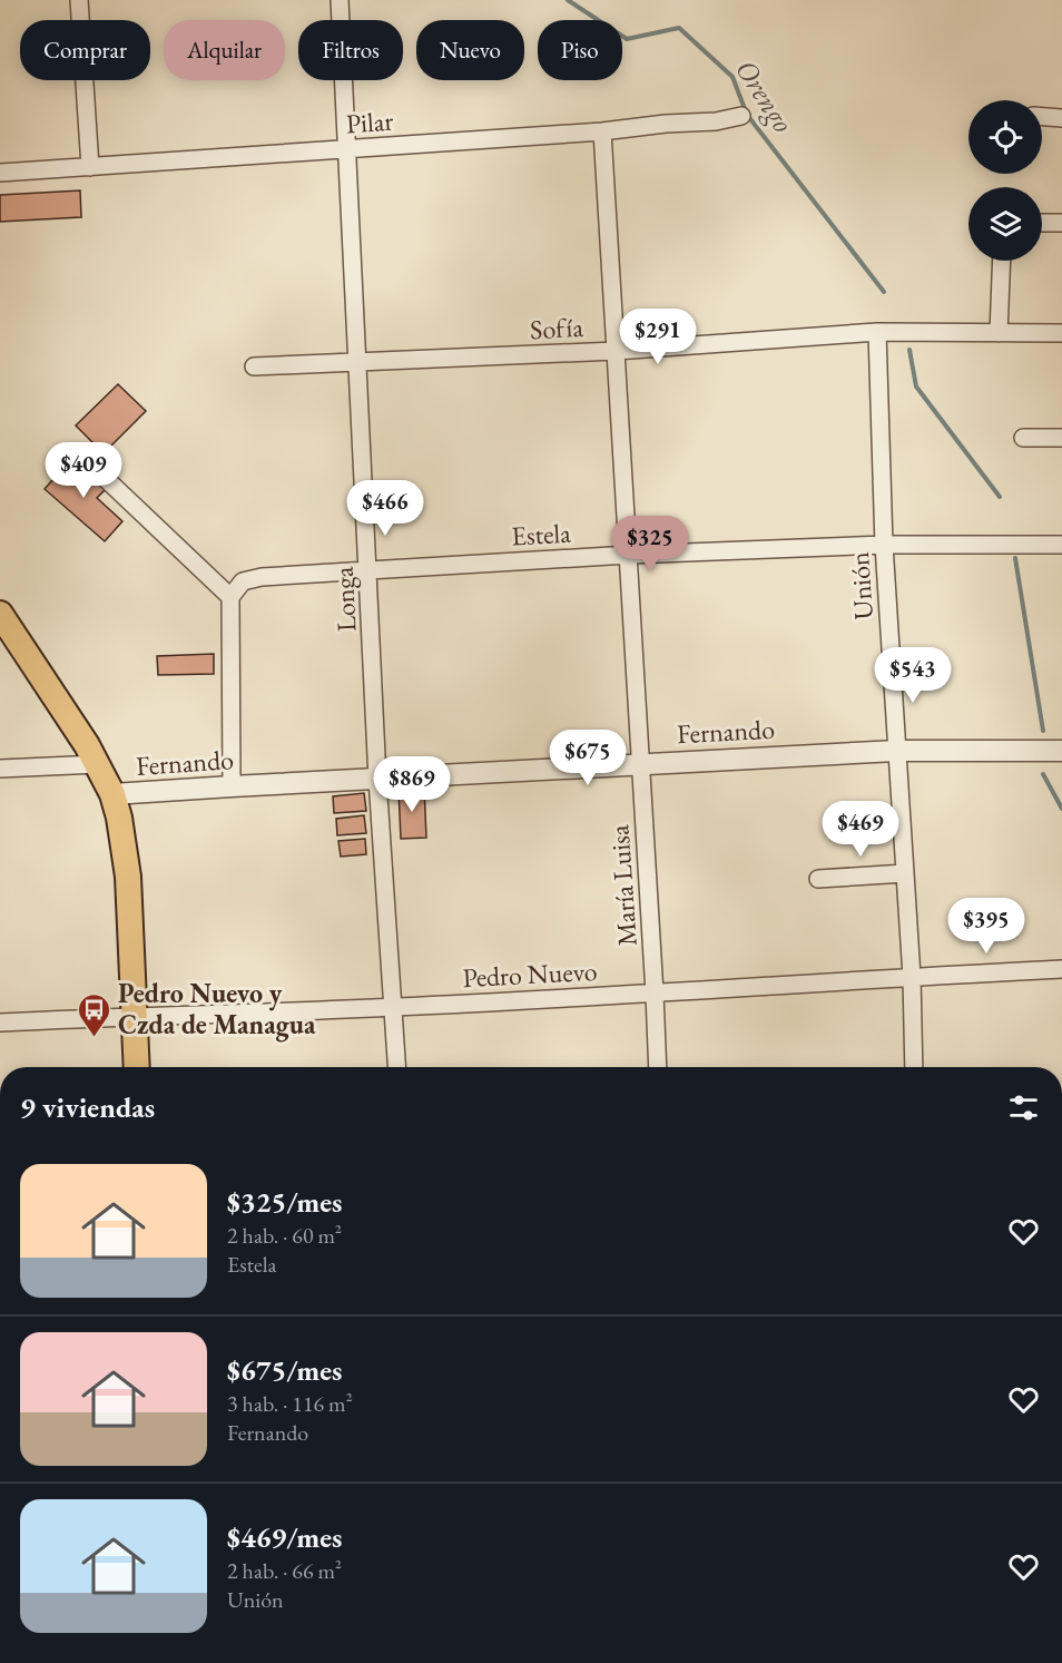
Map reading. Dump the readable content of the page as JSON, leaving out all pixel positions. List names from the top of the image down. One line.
{"streets":{"street":["Pilar","Sofía","Estela","Unión","Longa","Fernando","María Luisa","Pedro Nuevo"]},"crossings":[["Pilar","Longa"],["Pilar","María Luisa"],["Sofía","Unión"],["Sofía","Longa"],["Sofía","María Luisa"],["Estela","Unión"],["Estela","Longa"],["Estela","María Luisa"],["Unión","Fernando"],["Unión","Pedro Nuevo"],["Longa","Fernando"],["Longa","Pedro Nuevo"],["Fernando","María Luisa"],["María Luisa","Pedro Nuevo"]],"water":["Orengo"],"places":{"bus stop":["Pedro Nuevo y Czda de Managua"]},"page":{"chip":["Comprar","Alquilar","Filtros","Nuevo","Piso"],"price":["$291","$409","$466","$325","$543","$675","$869","$469","$395"],"heading":"9 viviendas","list":[{"name":"$325/mes","note":"2 hab. · 60 m² · Estela"},{"name":"$675/mes","note":"3 hab. · 116 m² · Fernando"},{"name":"$469/mes","note":"2 hab. · 66 m² · Unión"}]}}
